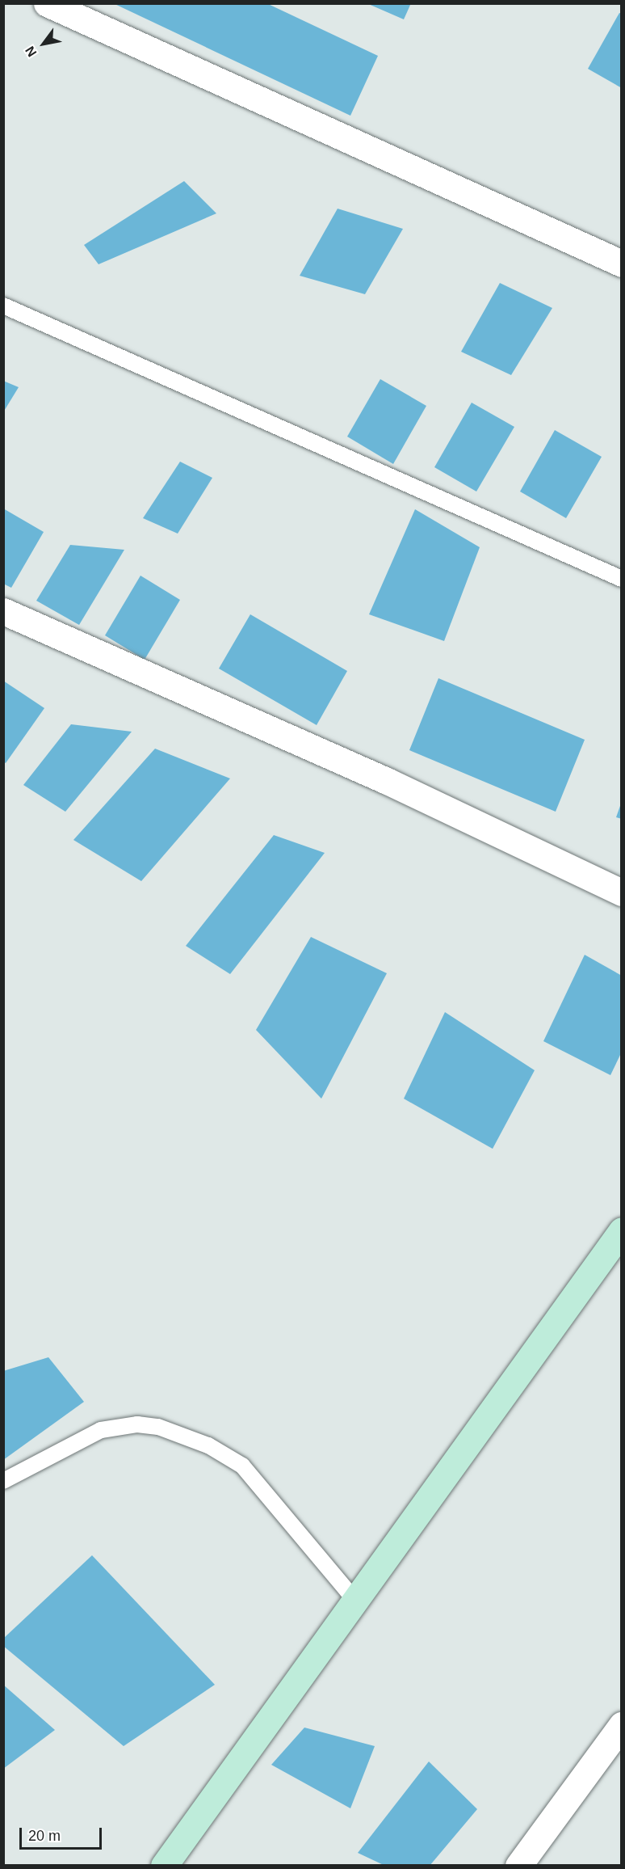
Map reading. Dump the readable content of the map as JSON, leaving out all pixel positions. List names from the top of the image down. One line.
{"scale_bar":"20 m","north":"bottom left"}
